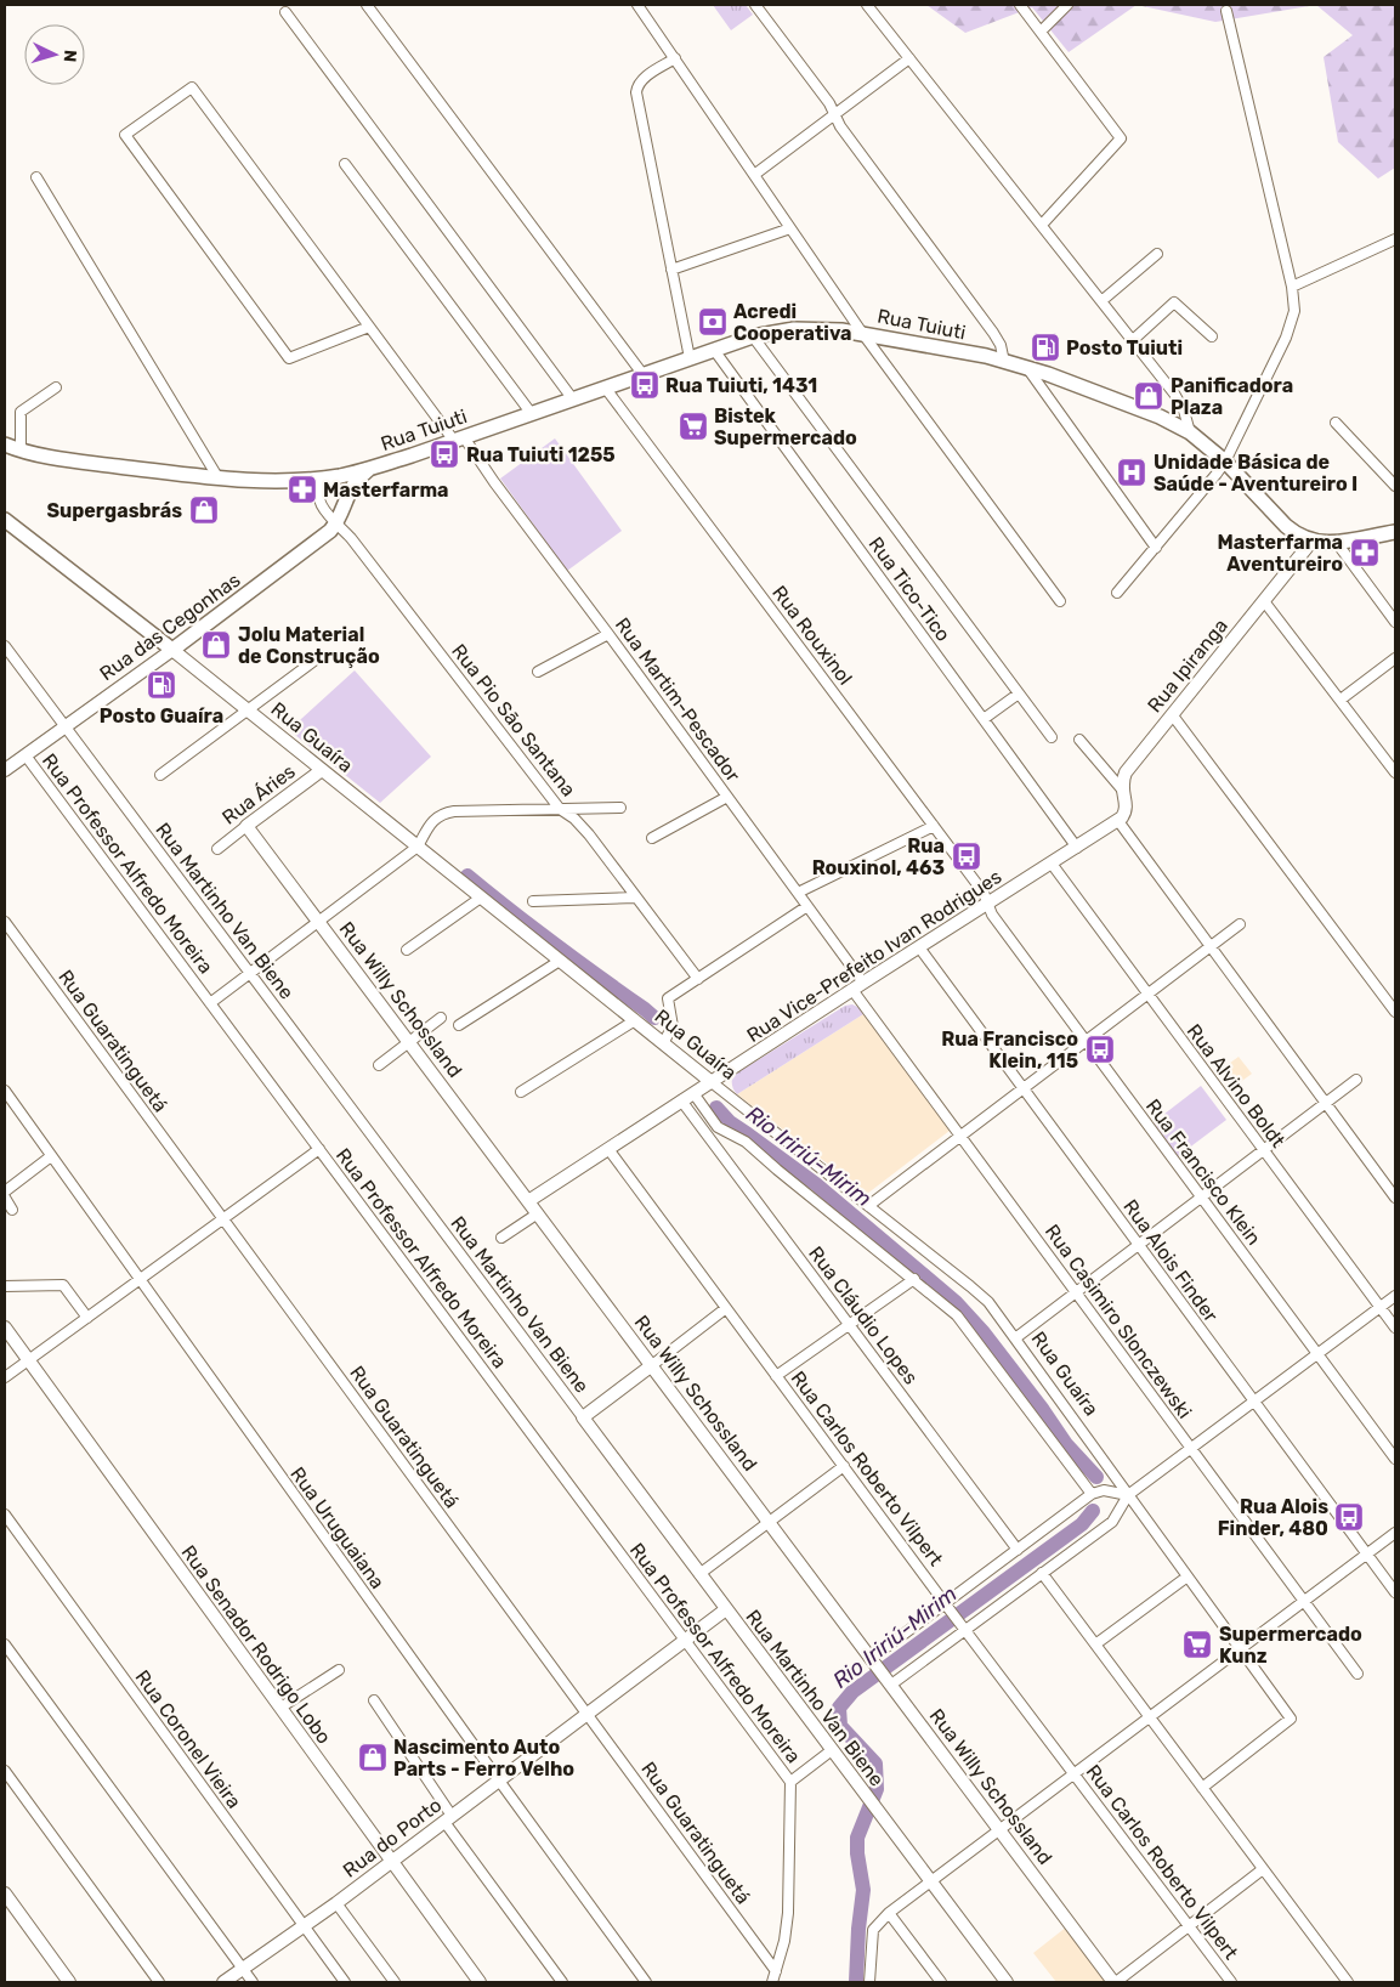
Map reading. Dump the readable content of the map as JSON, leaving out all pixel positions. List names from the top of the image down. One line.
{"streets":{"main road":["Rua Tuiuti","Rua das Cegonhas","Rua Guaíra"],"street":["Rua Tico-Tico","Rua Rouxinol","Rua Ipiranga","Rua Martim-Pescador","Rua Pio São Santana","Rua Áries","Rua Professor Alfredo Moreira","Rua Martinho Van Biene","Rua Vice-Prefeito Ivan Rodrigues","Rua Willy Schossland","Rua Guaratinguetá","Rua Alvino Boldt","Rua Francisco Klein","Rua Alois Finder","Rua Cláudio Lopes","Rua Casimiro Slonczewski","Rua Carlos Roberto Vilpert","Rua Uruguaiana","Rua Senador Rodrigo Lobo","Rua Coronel Vieira","Rua do Porto"]},"crossings":[["Rua Tuiuti","Rua Tico-Tico"],["Rua Tuiuti","Rua das Cegonhas"],["Rua Tuiuti","Rua Rouxinol"],["Rua Tuiuti","Rua Ipiranga"],["Rua Tuiuti","Rua Martim-Pescador"],["Rua Tuiuti","Rua Pio São Santana"],["Rua Tico-Tico","Rua Vice-Prefeito Ivan Rodrigues"],["Rua das Cegonhas","Rua Pio São Santana"],["Rua das Cegonhas","Rua Guaíra"],["Rua das Cegonhas","Rua Professor Alfredo Moreira"],["Rua das Cegonhas","Rua Martinho Van Biene"],["Rua Rouxinol","Rua Vice-Prefeito Ivan Rodrigues"],["Rua Rouxinol","Rua Francisco Klein"],["Rua Ipiranga","Rua Vice-Prefeito Ivan Rodrigues"],["Rua Martim-Pescador","Rua Vice-Prefeito Ivan Rodrigues"],["Rua Martim-Pescador","Rua Casimiro Slonczewski"],["Rua Guaíra","Rua Áries"],["Rua Guaíra","Rua Vice-Prefeito Ivan Rodrigues"],["Rua Áries","Rua Willy Schossland"],["Rua Professor Alfredo Moreira","Rua do Porto"],["Rua Martinho Van Biene","Rua do Porto"],["Rua Vice-Prefeito Ivan Rodrigues","Rua Willy Schossland"],["Rua Vice-Prefeito Ivan Rodrigues","Rua Alvino Boldt"],["Rua Vice-Prefeito Ivan Rodrigues","Rua Francisco Klein"],["Rua Vice-Prefeito Ivan Rodrigues","Rua Alois Finder"],["Rua Vice-Prefeito Ivan Rodrigues","Rua Cláudio Lopes"],["Rua Vice-Prefeito Ivan Rodrigues","Rua Casimiro Slonczewski"],["Rua Vice-Prefeito Ivan Rodrigues","Rua Carlos Roberto Vilpert"],["Rua Guaratinguetá","Rua do Porto"],["Rua Uruguaiana","Rua do Porto"],["Rua Senador Rodrigo Lobo","Rua do Porto"],["Rua Coronel Vieira","Rua do Porto"]],"water":["Rio Iririú-Mirim"],"places":{"bank":["Acredi Cooperativa"],"fuel station":["Posto Tuiuti","Posto Guaíra"],"bus stop":["Rua Tuiuti, 1431","Rua Tuiuti 1255","Rua Rouxinol, 463","Rua Francisco Klein, 115","Rua Alois Finder, 480"],"shop":["Panificadora Plaza","Supergasbrás","Jolu Material de Construção","Nascimento Auto Parts - Ferro Velho"],"supermarket":["Bistek Supermercado","Supermercado Kunz"],"hospital":["Unidade Básica de Saúde - Aventureiro I"],"pharmacy":["Masterfarma","Masterfarma Aventureiro"]},"north":"right"}
